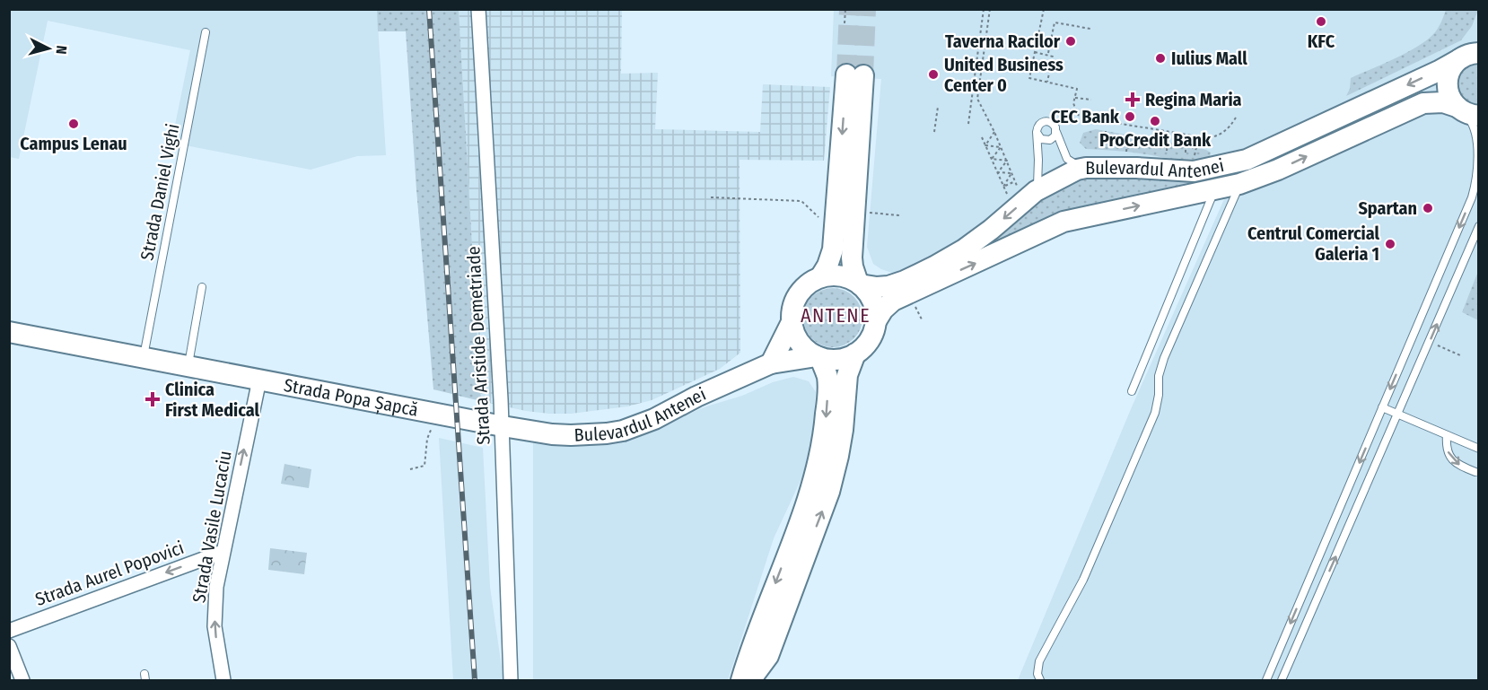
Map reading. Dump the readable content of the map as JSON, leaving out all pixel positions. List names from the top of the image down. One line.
{"streets":{"main road":["Bulevardul Antenei","Strada Popa Șapcă"],"street":["Strada Aristide Demetriade","Strada Vasile Lucaciu","Strada Aurel Popovici"],"lane":["Strada Daniel Vighi"]},"crossings":[["Bulevardul Antenei","Strada Aristide Demetriade"],["Bulevardul Antenei","Strada Popa Șapcă"],["Strada Daniel Vighi","Strada Popa Șapcă"],["Strada Aristide Demetriade","Strada Popa Șapcă"],["Strada Popa Șapcă","Strada Vasile Lucaciu"],["Strada Vasile Lucaciu","Strada Aurel Popovici"]],"one_way":["Strada Vasile Lucaciu","Strada Aurel Popovici"],"districts":["ANTENE"],"places":{"other":["KFC","Taverna Racilor","Iulius Mall","United Business Center 0","CEC Bank","ProCredit Bank","Campus Lenau","Spartan","Centrul Comercial Galeria 1"],"health":["Regina Maria","Clinica First Medical"]},"north":"right"}
